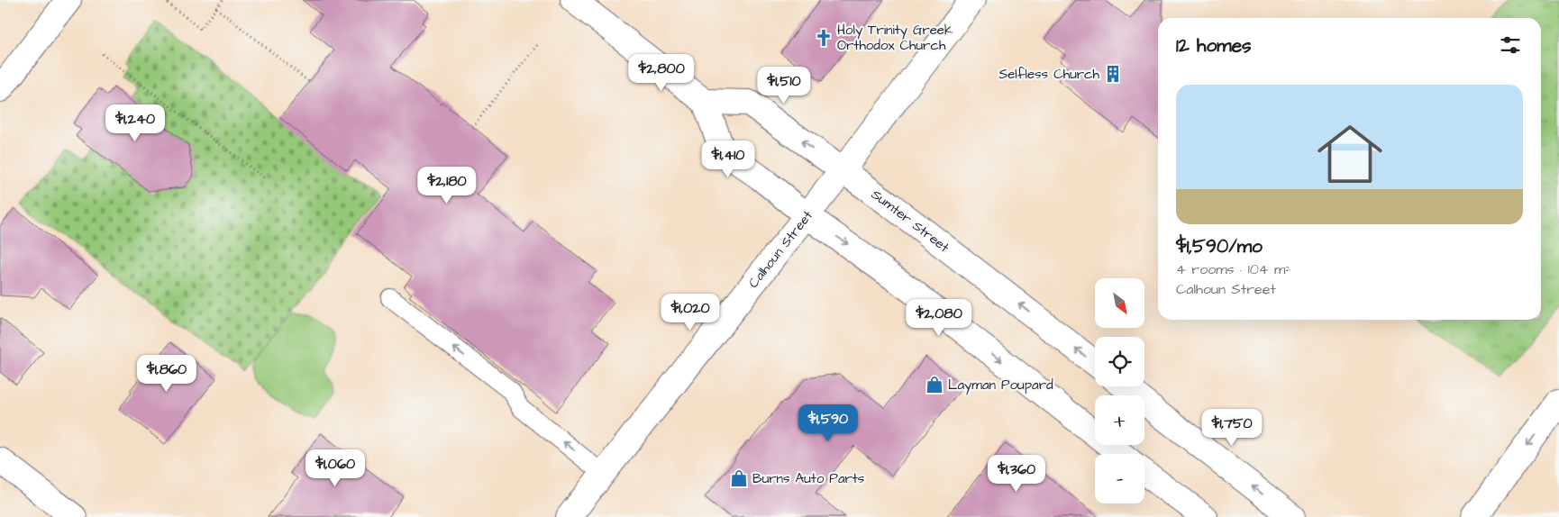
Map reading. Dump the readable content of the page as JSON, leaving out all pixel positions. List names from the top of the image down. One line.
{"streets":{"main road":["Sumter Street","Calhoun Street"]},"crossings":[["Sumter Street","Calhoun Street"]],"places":{"church":["Holy Trinity Greek Orthodox Church"],"building":["Selfless Church"],"shop":["Layman Poupard","Burns Auto Parts"]},"north":"bottom right","page":{"heading":"12 homes","price":["$2,800","$1,510","$1,240","$1,410","$2,180","$1,020","$2,080","$1,860","$1,590","$1,750","$1,060","$1,360"],"list":[{"name":"$1,590/mo","note":"4 rooms · 104 m² · Calhoun Street"}],"map_buttons":["+","−"]}}
